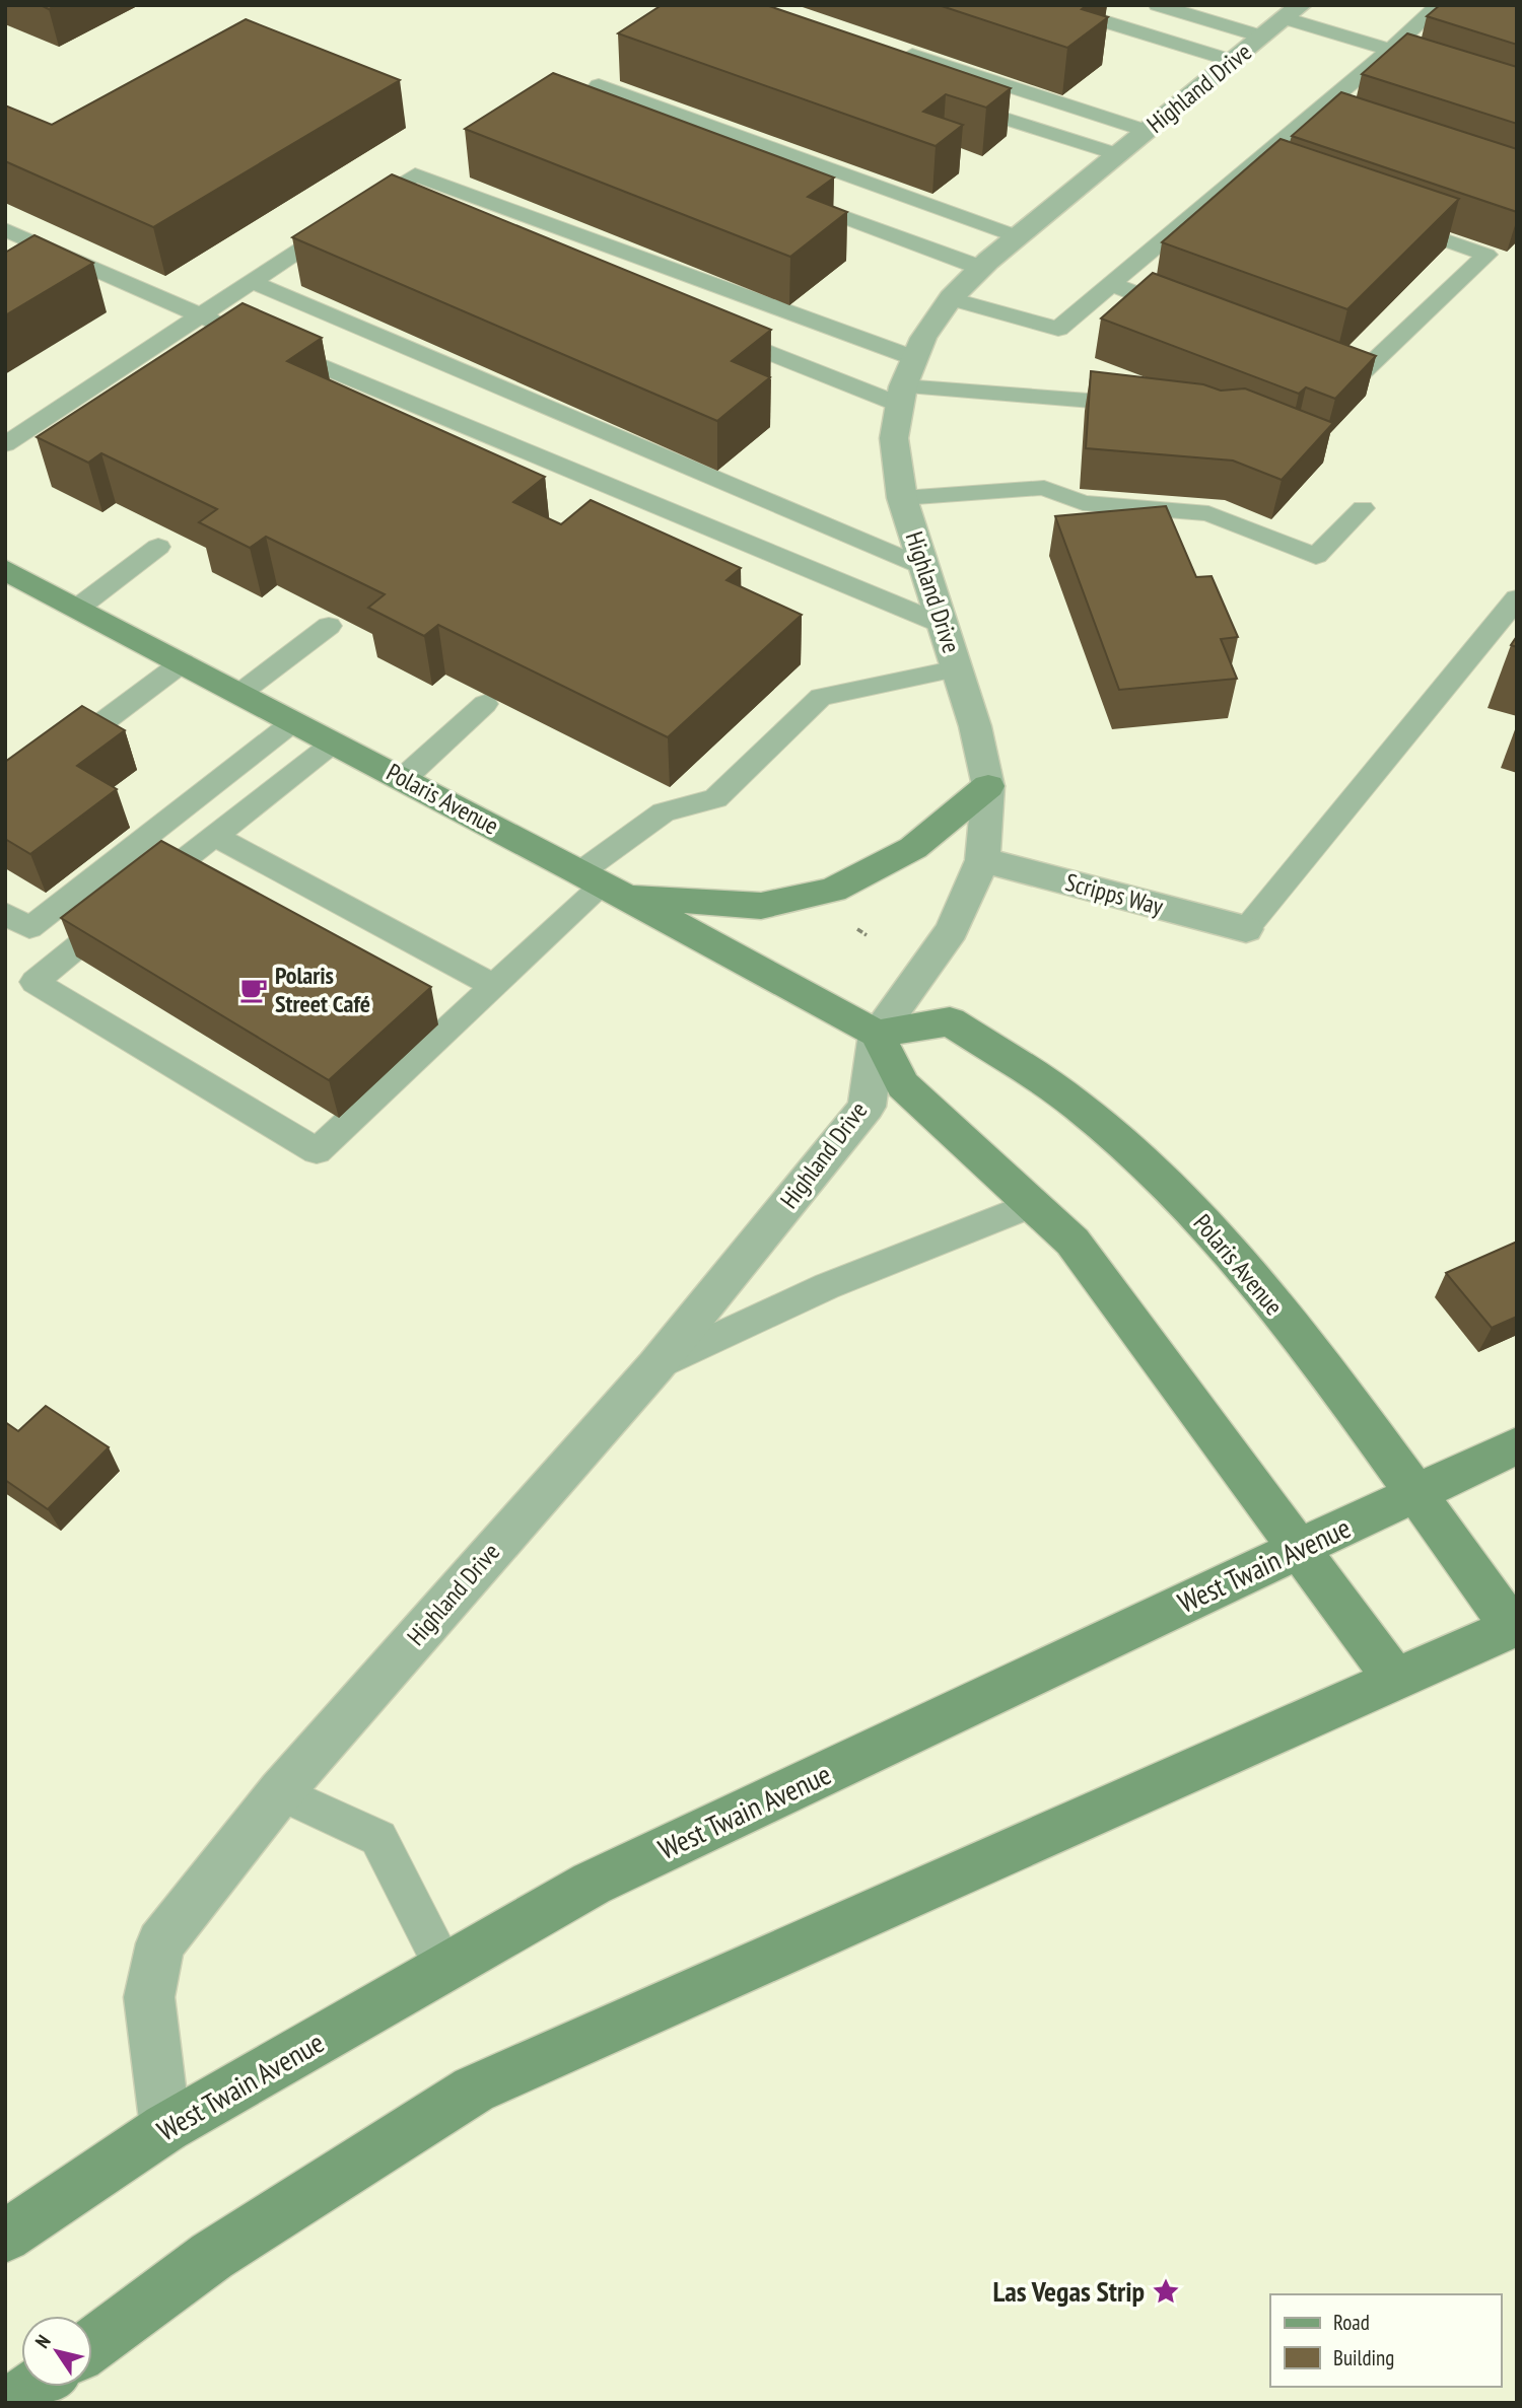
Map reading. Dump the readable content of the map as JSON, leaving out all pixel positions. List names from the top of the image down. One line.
{"streets":{"street":["Highland Drive","Polaris Avenue","Scripps Way","West Twain Avenue"]},"crossings":[["Highland Drive","Polaris Avenue"],["Highland Drive","Scripps Way"],["Highland Drive","West Twain Avenue"],["Polaris Avenue","West Twain Avenue"]],"places":{"cafe":["Polaris Street Café"],"place":["Las Vegas Strip"]},"legend":["Road","Building"],"north":"top left"}
